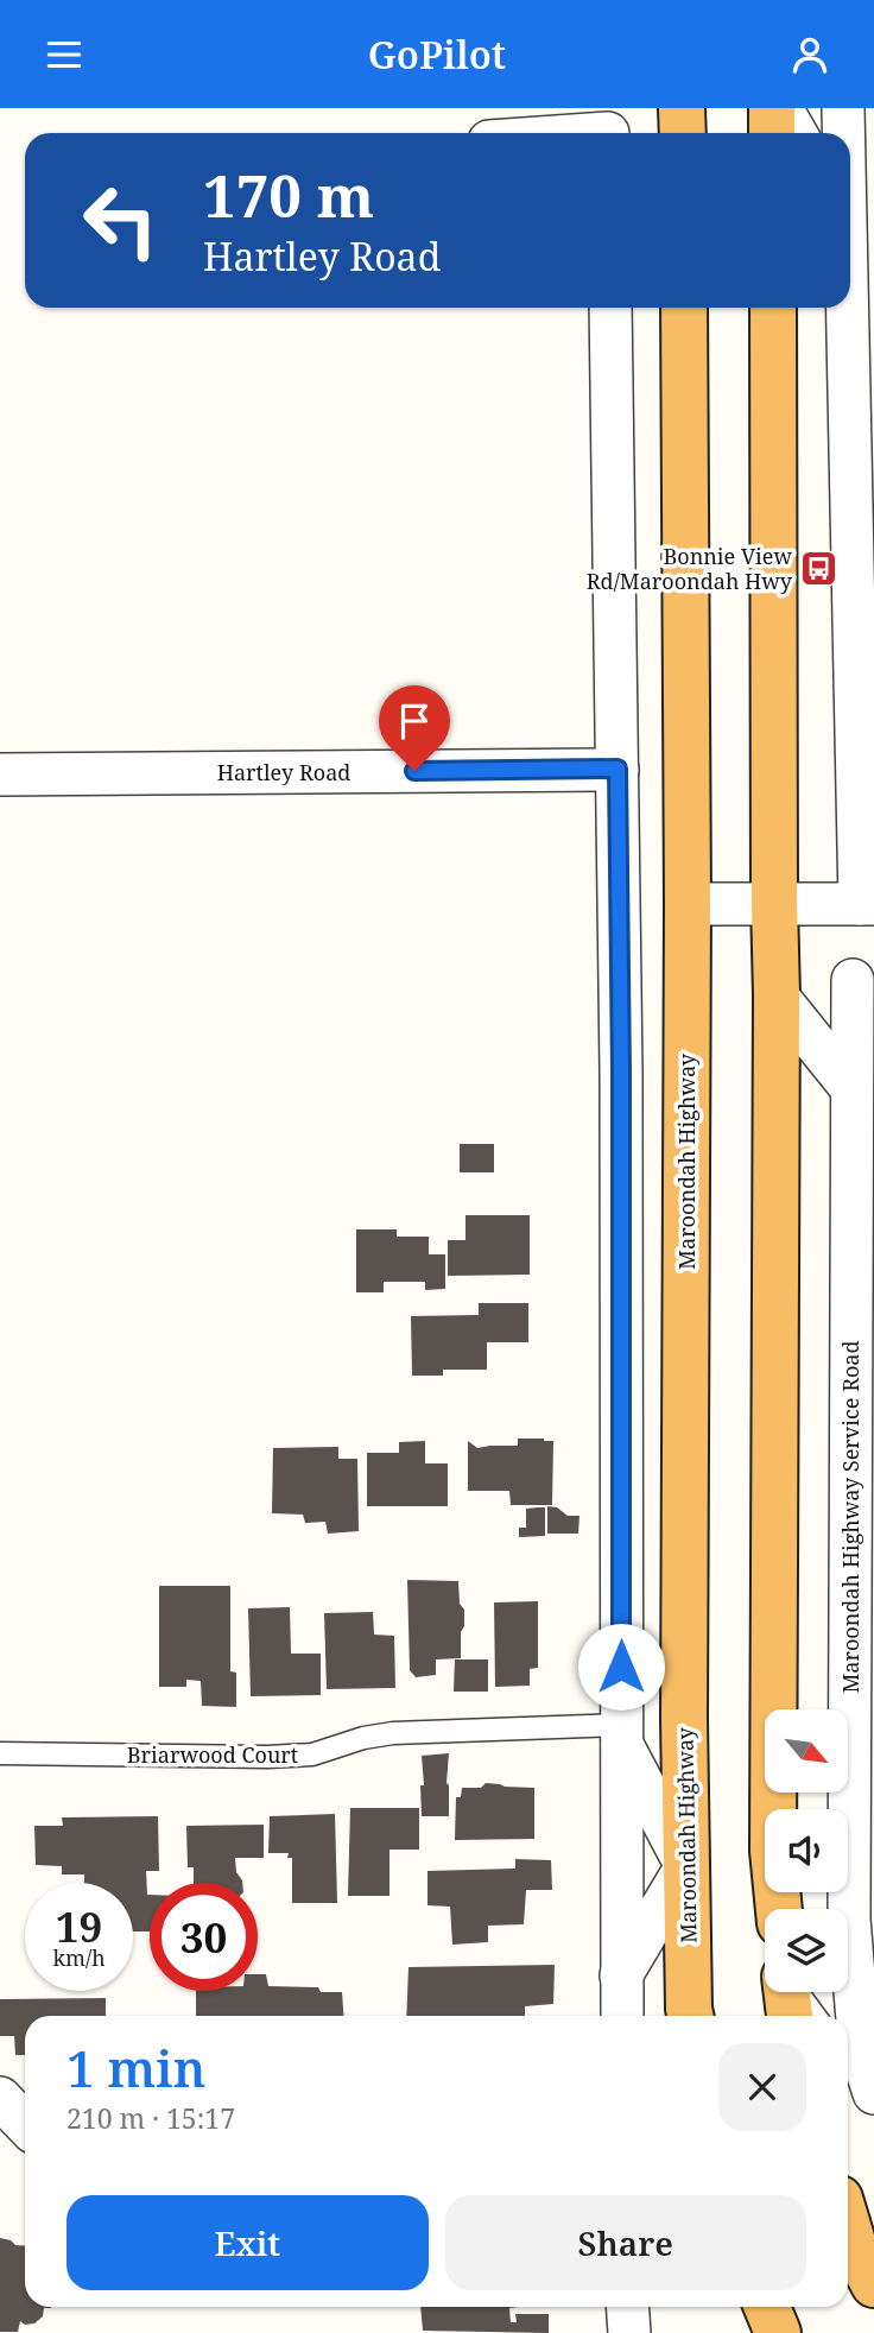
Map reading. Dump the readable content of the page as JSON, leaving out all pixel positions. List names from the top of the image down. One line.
{"streets":{"highway":["Maroondah Highway"],"street":["Hartley Road","Maroondah Highway Service Road"],"lane":["Briarwood Court"]},"places":{"bus stop":["Bonnie View Rd/Maroondah Hwy"]},"north":"bottom right","page":{"header":"GoPilot","turn":["170 m","Hartley Road"],"speed":"19 km/h","limit":"30","heading":["1 min","210 m · 15:17"],"buttons":["Exit","Share"]}}
